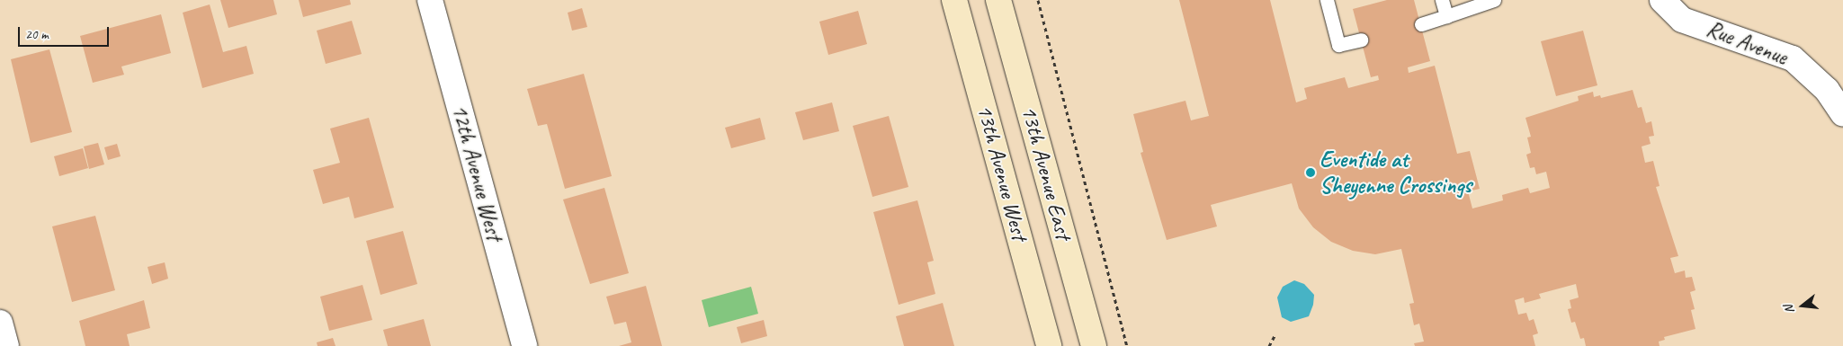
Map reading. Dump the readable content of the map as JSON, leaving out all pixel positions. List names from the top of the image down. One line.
{"streets":{"main road":["13th Avenue West","13th Avenue East"],"street":["Rue Avenue","12th Avenue West"]},"places":["Eventide at Sheyenne Crossings"],"scale_bar":"20 m","north":"left"}
